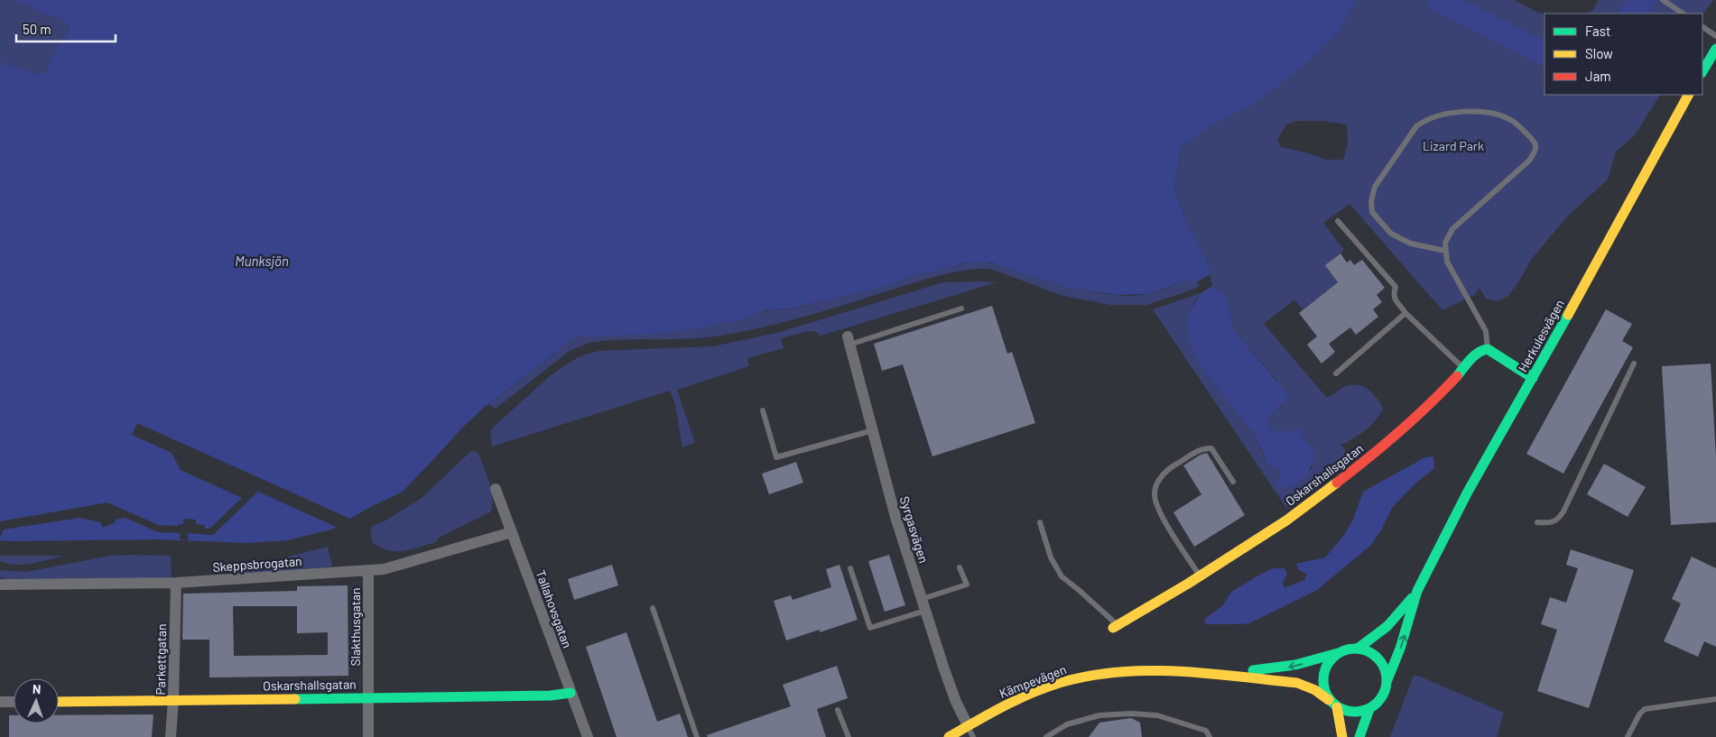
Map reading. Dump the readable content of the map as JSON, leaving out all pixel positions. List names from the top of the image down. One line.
{"streets":{"main road":["Herkulesvägen","Oskarshallsgatan","Kämpevägen"],"street":["Syrgasvägen","Skeppsbrogatan","Tallahovsgatan","Slakthusgatan","Parkettgatan"]},"crossings":[["Herkulesvägen","Kämpevägen"],["Oskarshallsgatan","Tallahovsgatan"],["Oskarshallsgatan","Slakthusgatan"],["Oskarshallsgatan","Parkettgatan"],["Syrgasvägen","Kämpevägen"],["Skeppsbrogatan","Tallahovsgatan"],["Skeppsbrogatan","Slakthusgatan"],["Skeppsbrogatan","Parkettgatan"]],"water":["Munksjön"],"parks":["Lizard Park"],"legend":["Fast","Slow","Jam"],"scale_bar":"50 m","north":"top"}
